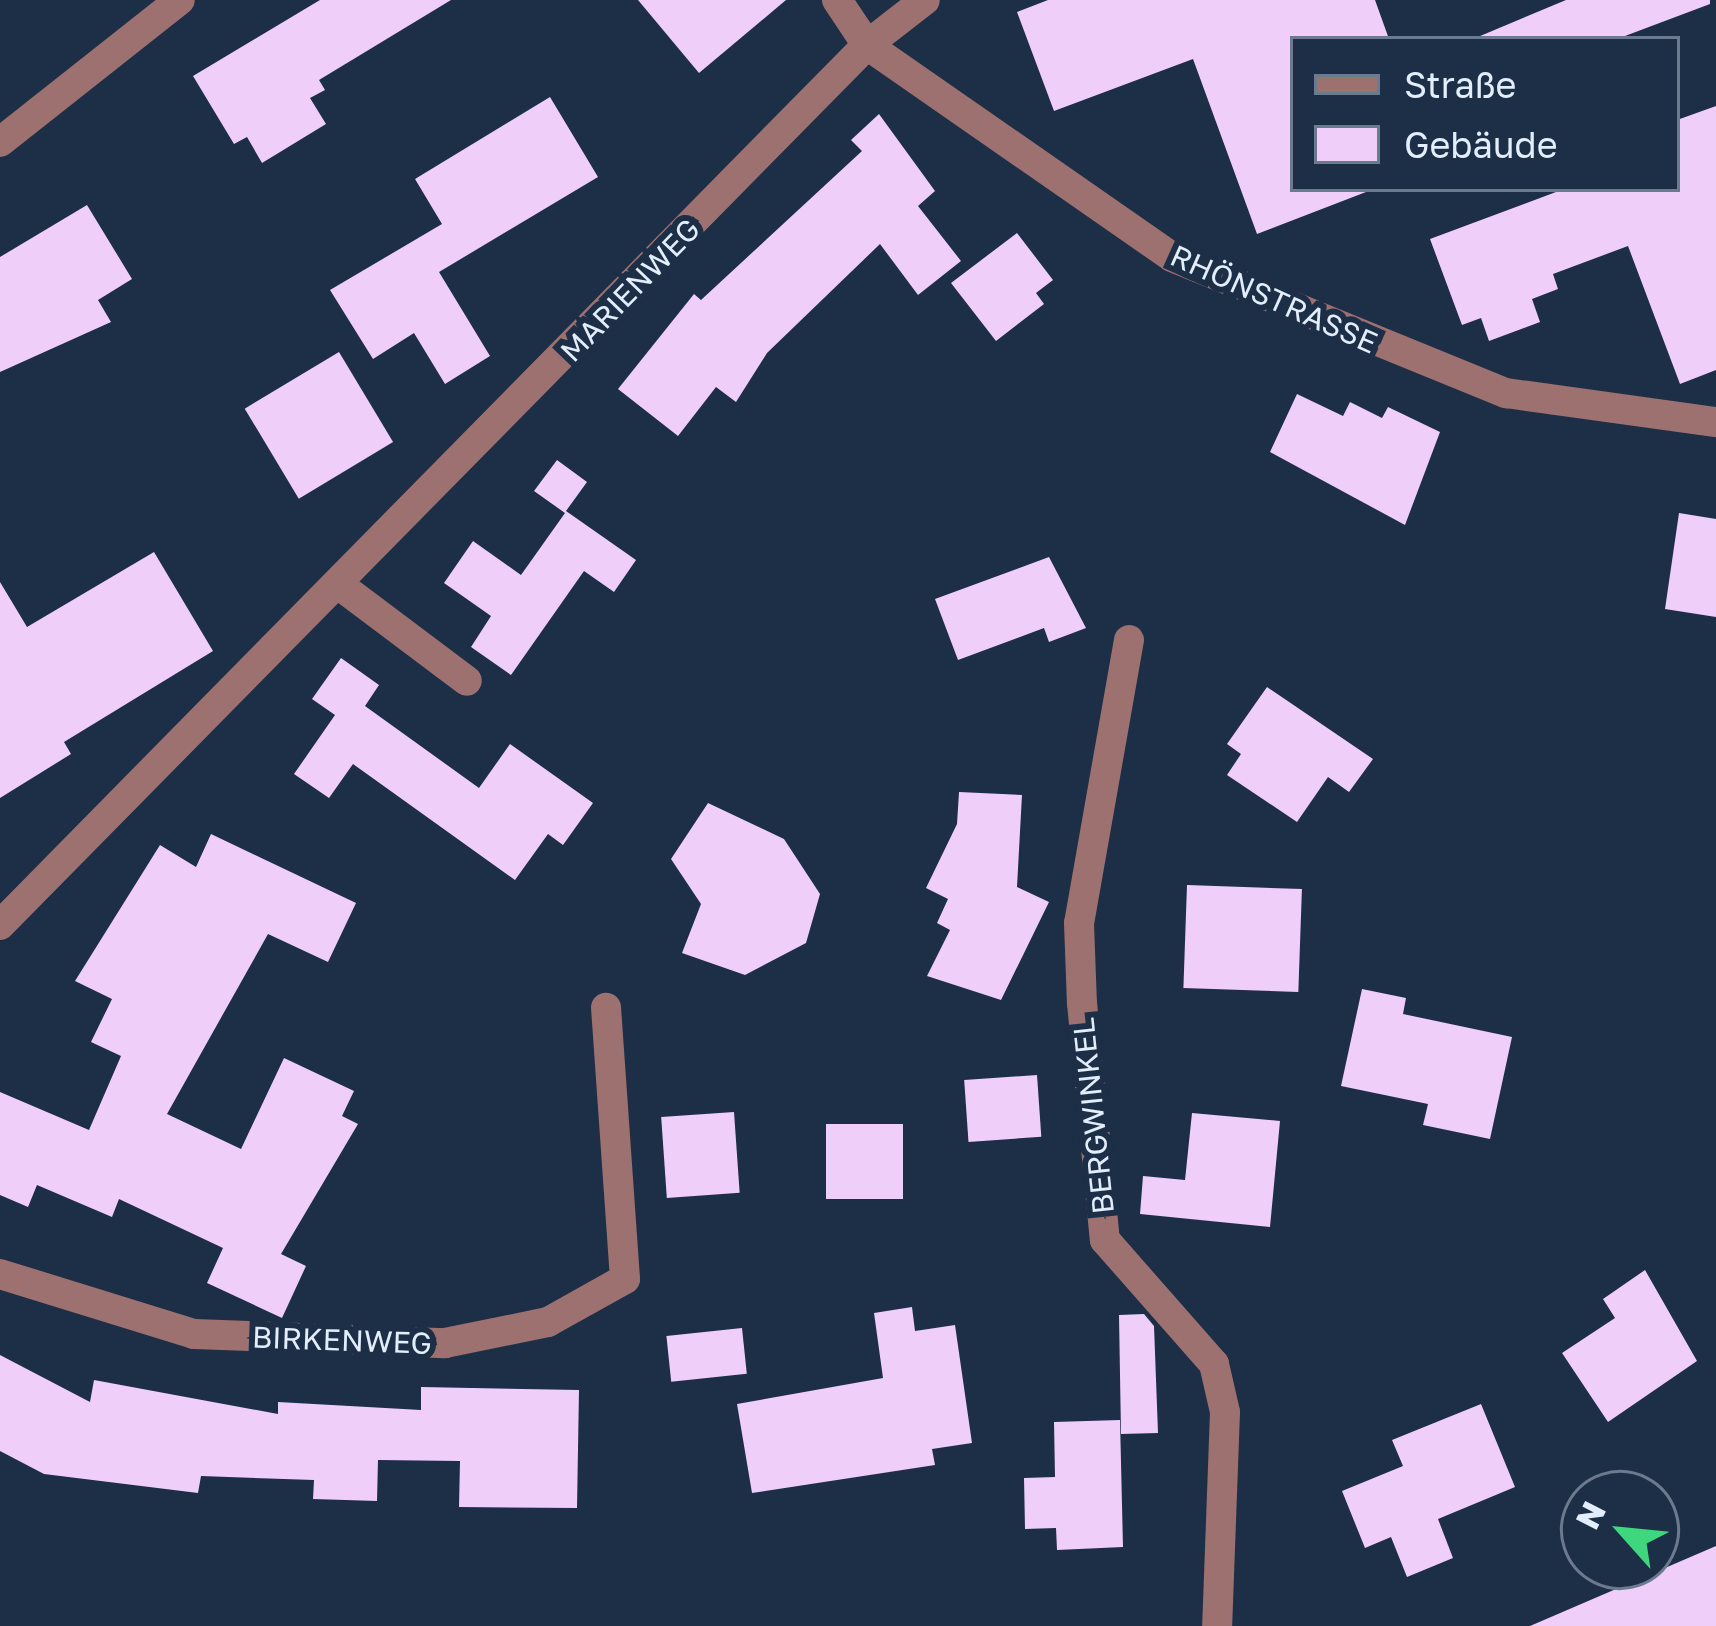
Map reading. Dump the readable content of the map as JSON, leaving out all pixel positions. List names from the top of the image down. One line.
{"streets":{"street":["MARIENWEG","RHÖNSTRASSE","BERGWINKEL","BIRKENWEG"]},"crossings":[["MARIENWEG","RHÖNSTRASSE"]],"legend":["Straße","Gebäude"],"north":"top left"}
